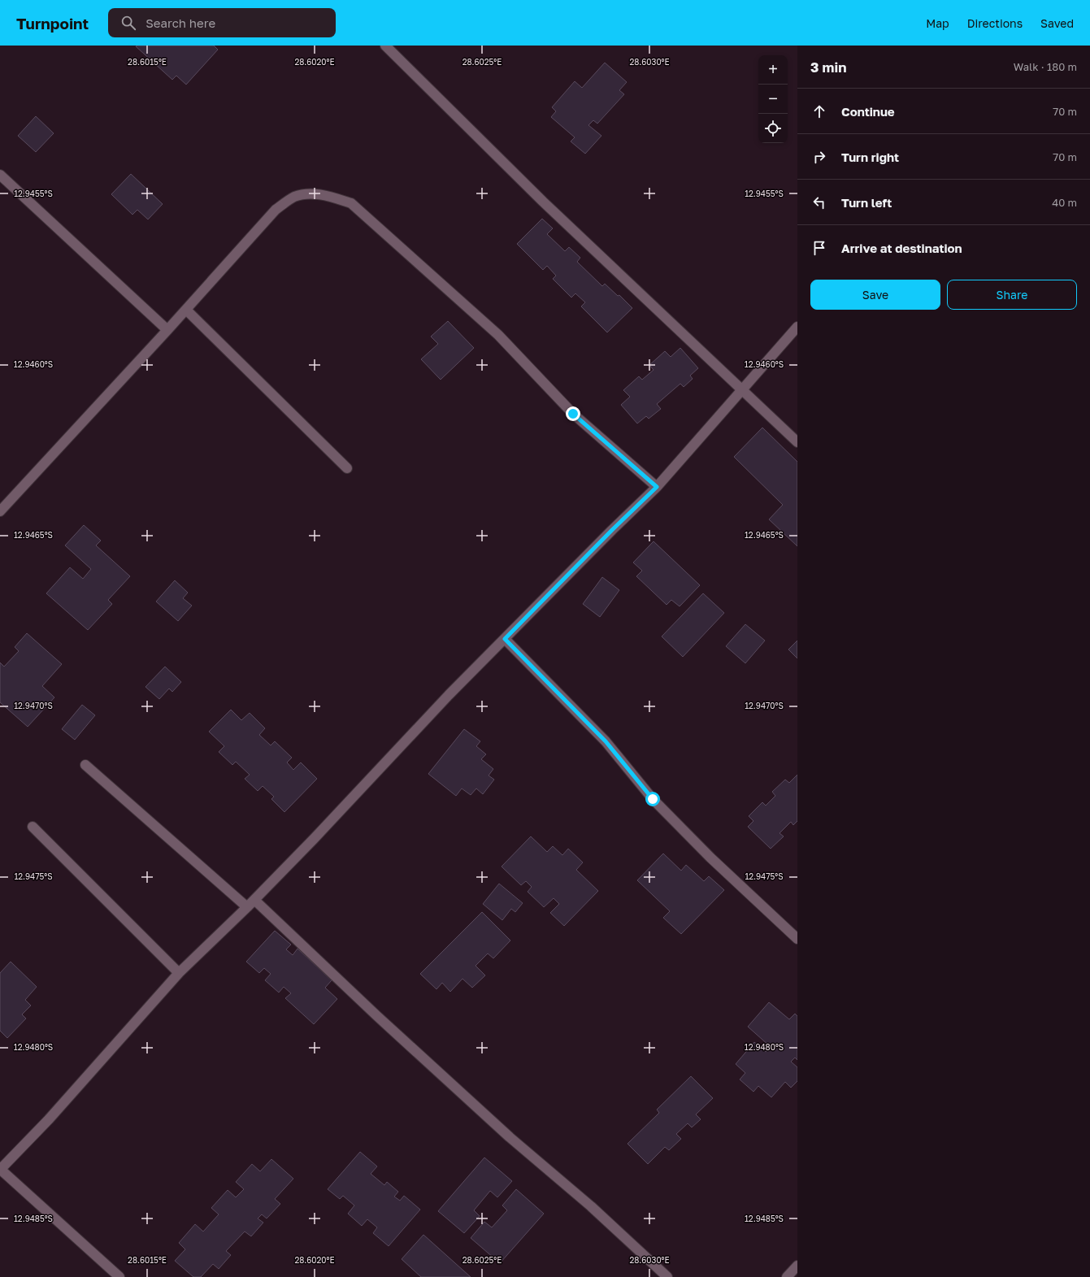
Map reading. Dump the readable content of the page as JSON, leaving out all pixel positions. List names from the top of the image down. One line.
{"page":{"header":"Turnpoint","search":"Search here","nav":["Map","Directions","Saved"],"heading":["3 min","Walk · 180 m"],"map_buttons":["+","−"],"list":[["Continue","70 m"],["Turn right","70 m"],["Turn left","40 m"],"Arrive at destination"],"buttons":["Save","Share"]},"coordinates":["28.6015°E","28.6020°E","28.6025°E","28.6030°E","12.9455°S","12.9460°S","12.9465°S","12.9470°S","12.9475°S","12.9480°S","12.9485°S"]}
